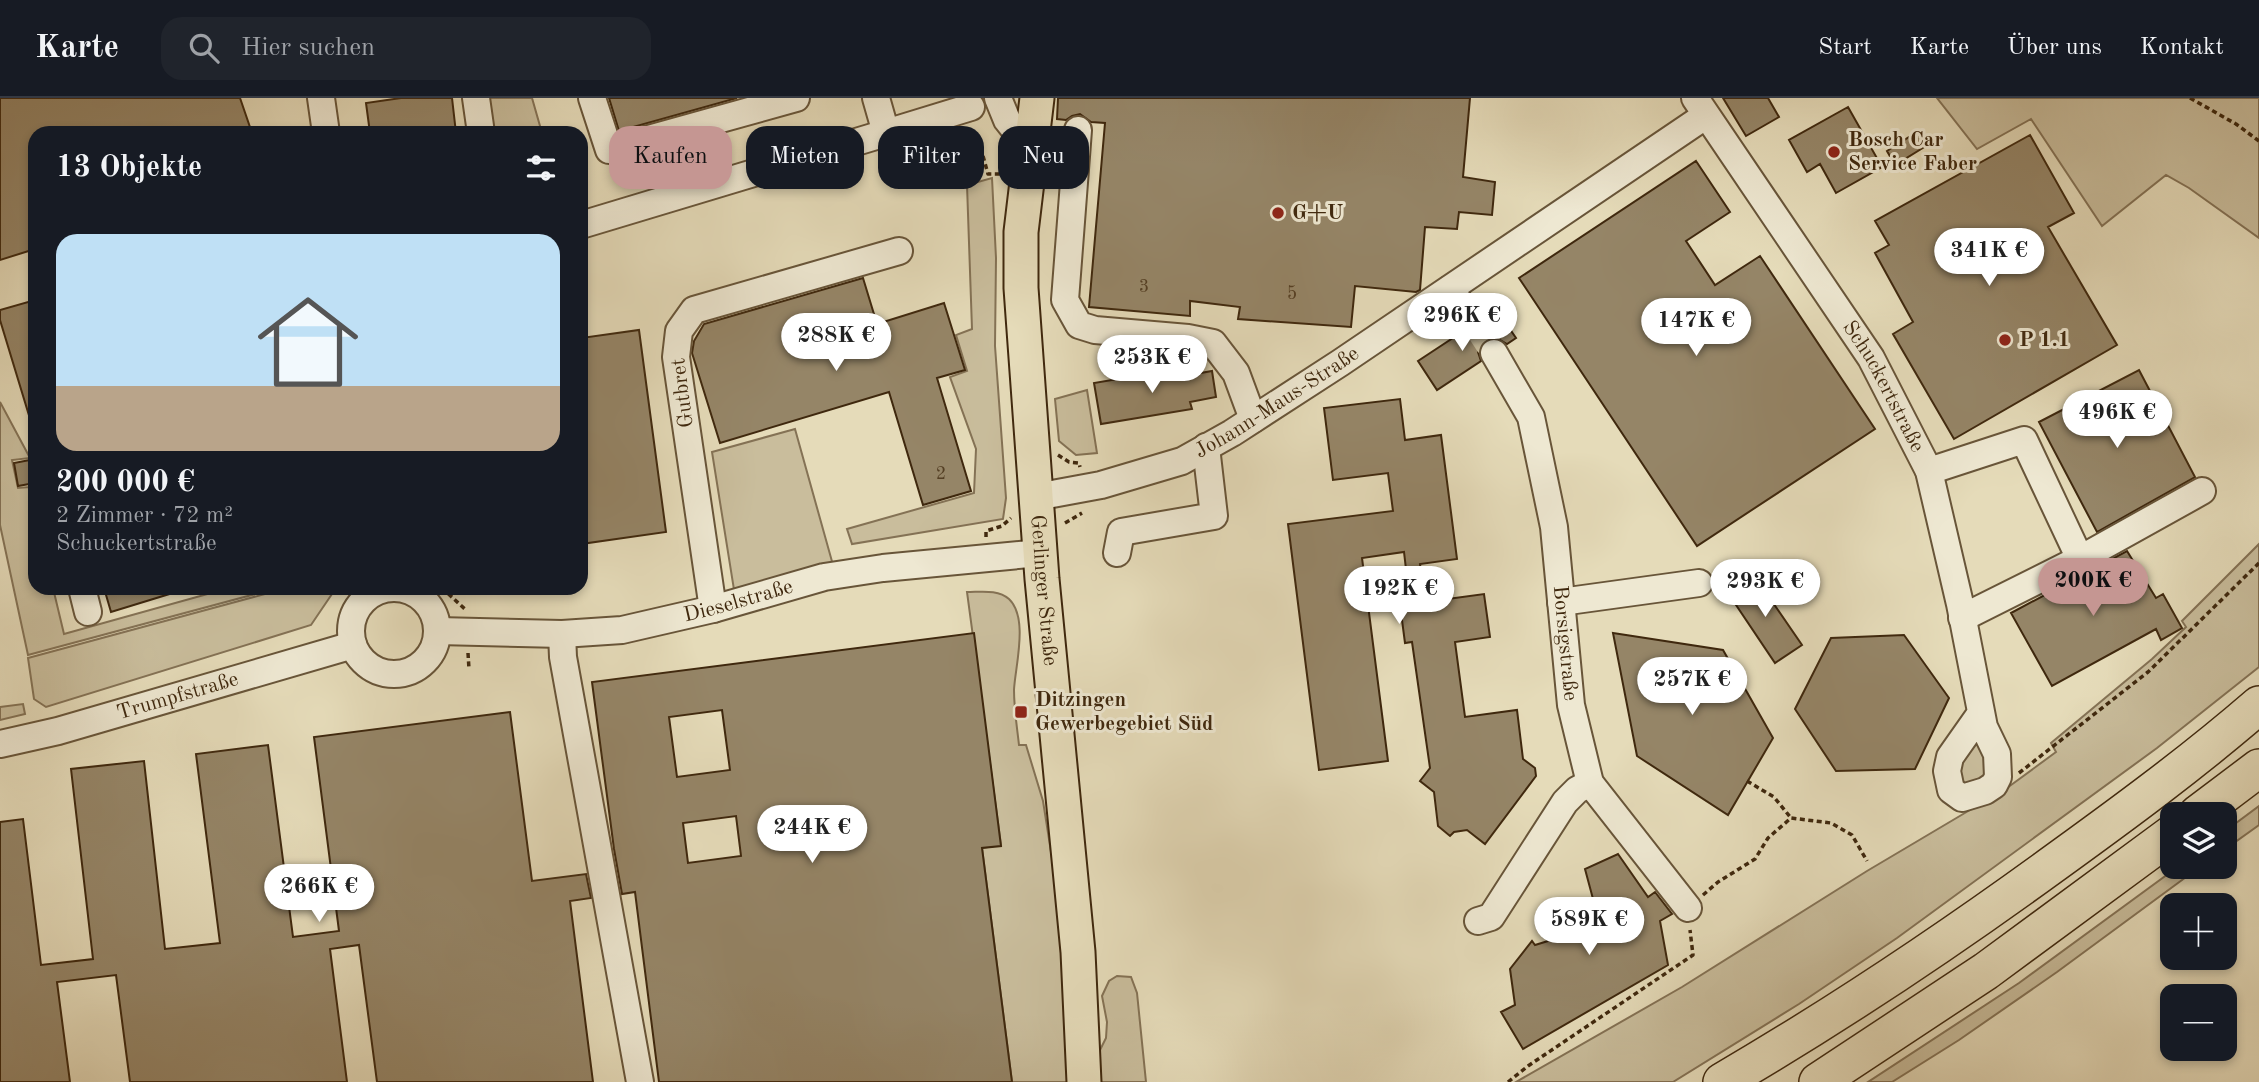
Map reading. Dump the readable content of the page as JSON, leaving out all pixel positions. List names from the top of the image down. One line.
{"streets":{"main road":["Gerlinger Straße"],"street":["Schuckertstraße","Gutbret","Johann-Maus-Straße","Dieselstraße","Borsigstraße","Trumpfstraße"]},"crossings":[["Schuckertstraße","Johann-Maus-Straße"],["Gutbret","Dieselstraße"],["Johann-Maus-Straße","Gerlinger Straße"],["Gerlinger Straße","Dieselstraße"]],"places":{"other":["Bosch Car Service Faber","G+U","P 1.1"],"transit":["Ditzingen Gewerbegebiet Süd"]},"house_numbers":["3","5","2"],"page":{"header":"Karte","search":"Hier suchen","nav":["Start","Karte","Über uns","Kontakt"],"chip":["Kaufen","Mieten","Filter","Neu"],"heading":"13 Objekte","list":[{"name":"200 000 €","note":"2 Zimmer · 72 m² · Schuckertstraße"}],"price":["341K €","296K €","147K €","288K €","253K €","496K €","200K €","293K €","192K €","257K €","244K €","266K €","589K €"],"map_buttons":["+","−"]}}
